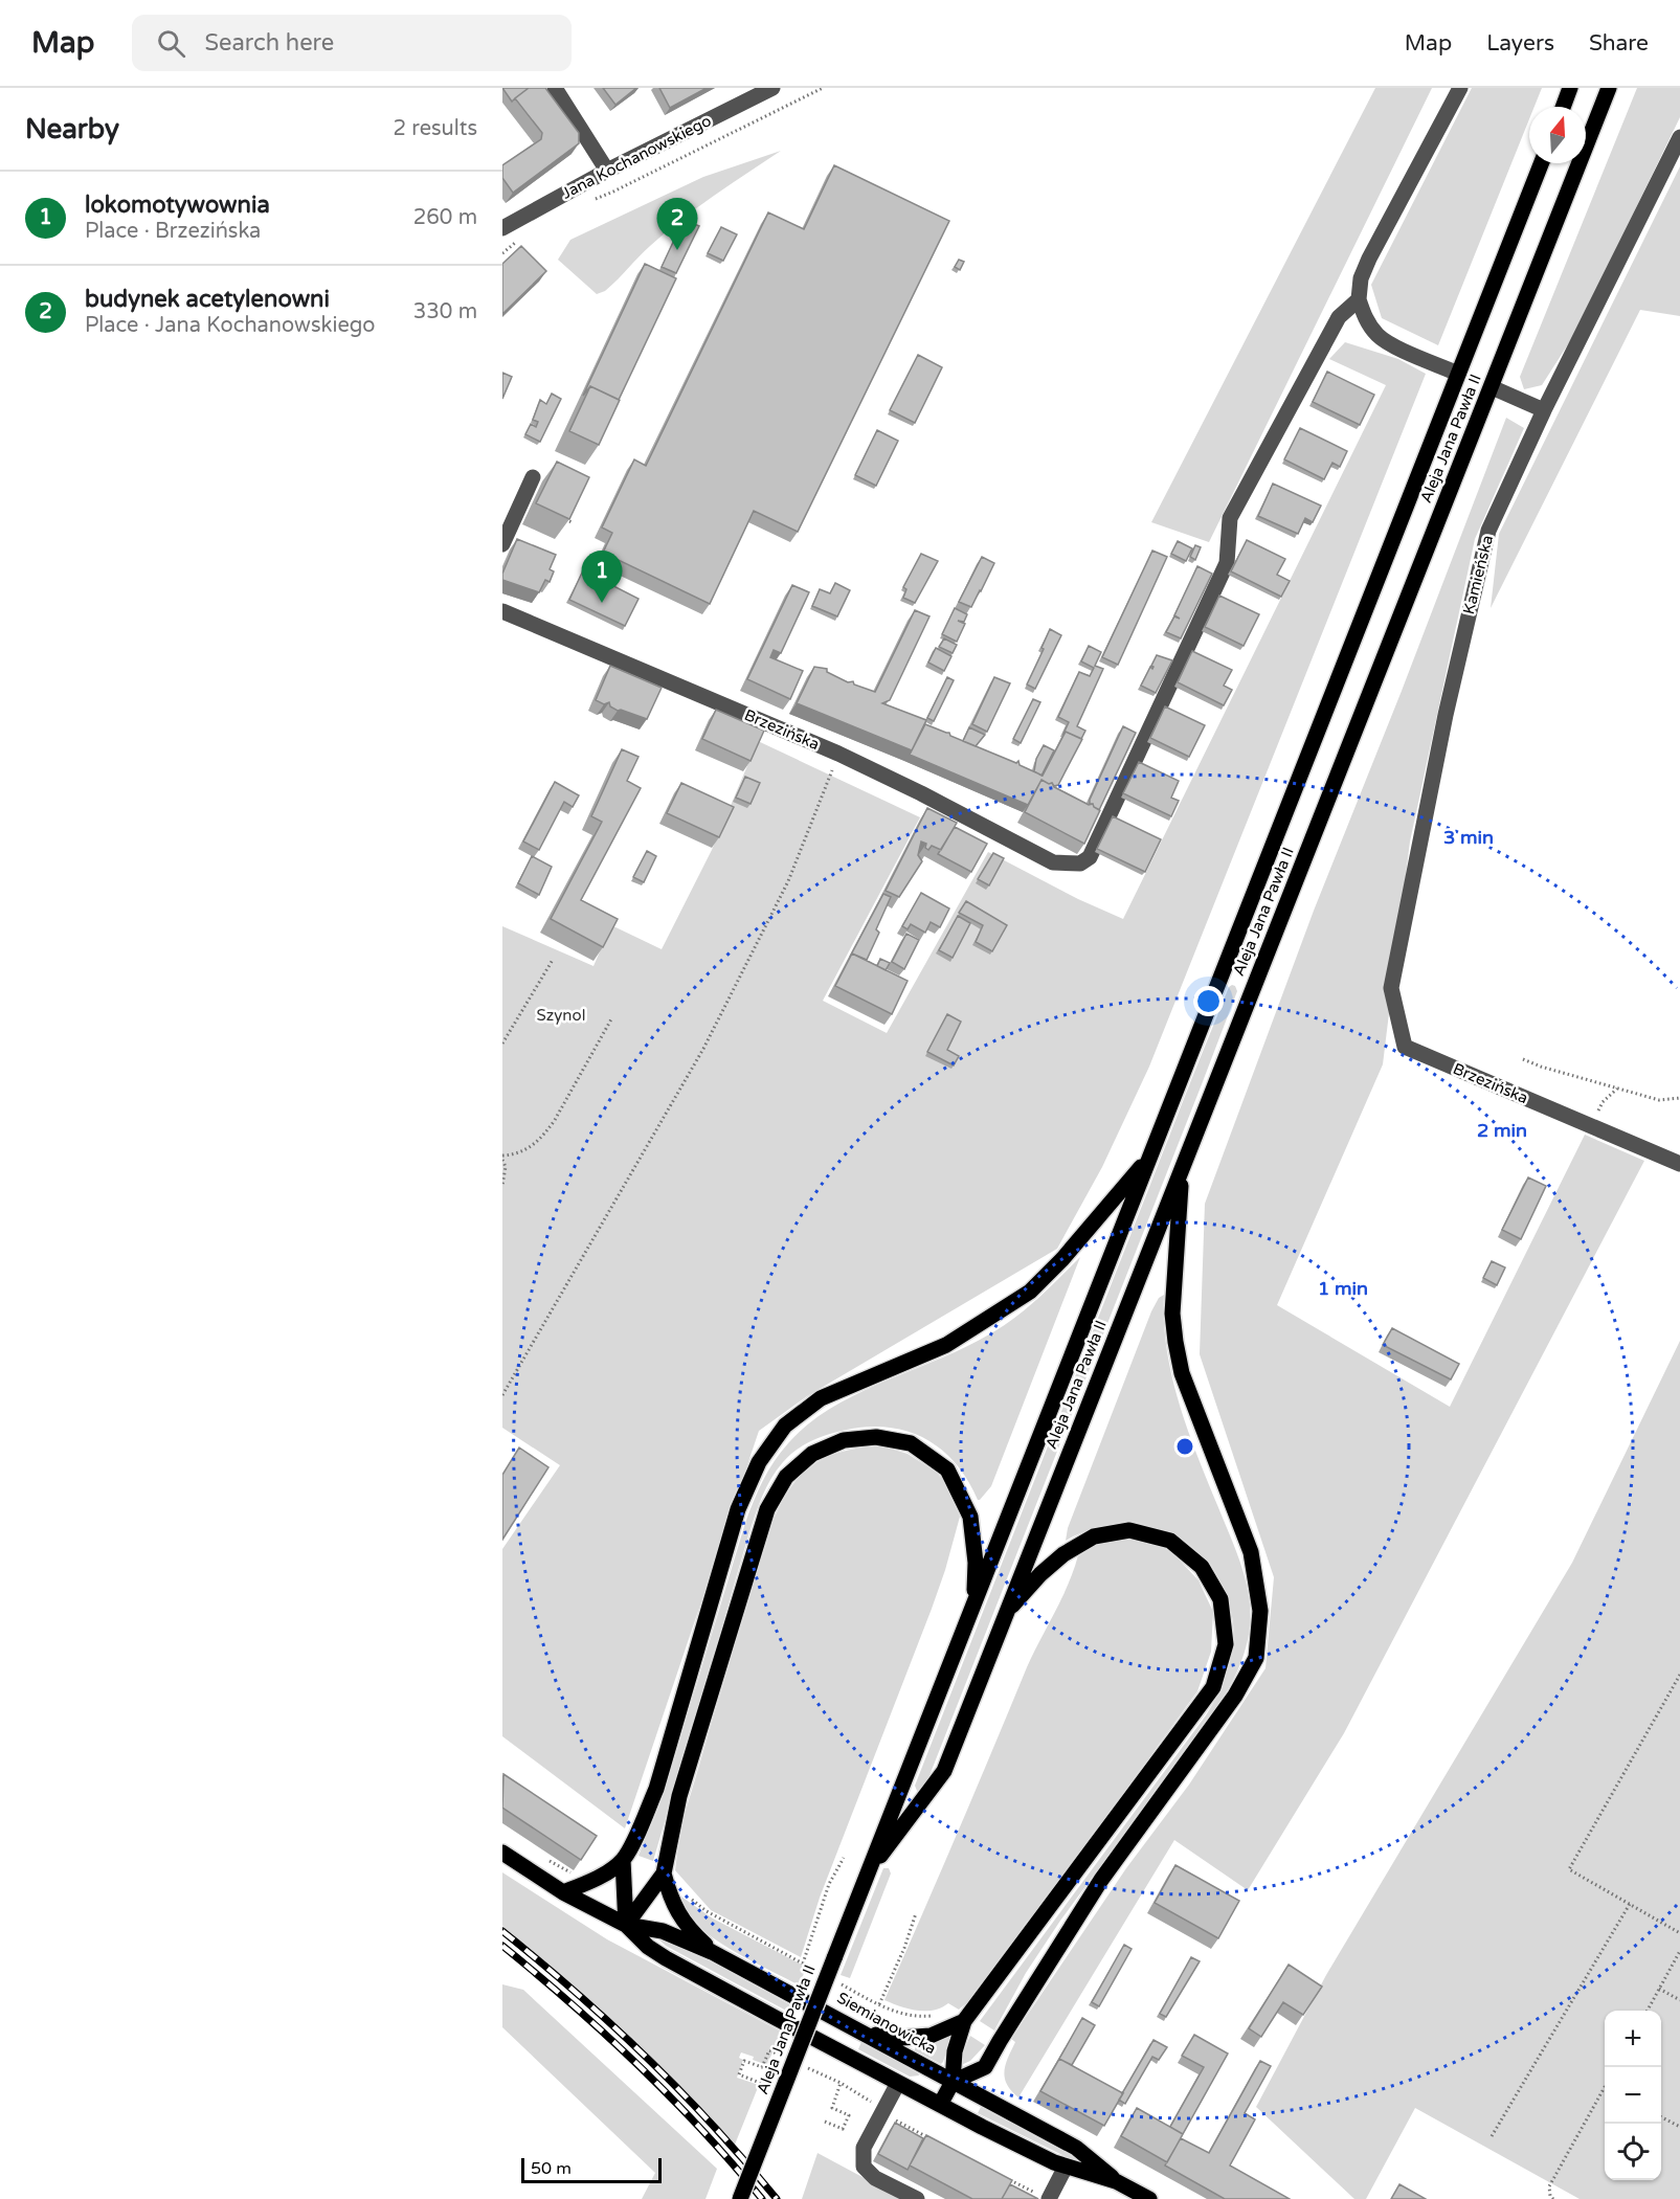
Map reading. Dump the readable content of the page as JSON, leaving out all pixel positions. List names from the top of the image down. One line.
{"streets":{"main road":["Aleja Jana Pawła II","Siemianowicka"],"street":["Jana Kochanowskiego","Kamieńska","Brzezińska"]},"crossings":[["Kamieńska","Brzezińska"]],"parks":["Szynol"],"scale_bar":"50 m","north":"top","page":{"header":"Map","search":"Search here","nav":["Map","Layers","Share"],"heading":["Nearby","2 results"],"list":[{"mark":"1","name":"lokomotywownia","note":"Place · Brzezińska","value":"260 m"},{"mark":"2","name":"budynek acetylenowni","note":"Place · Jana Kochanowskiego","value":"330 m"}],"pins":["2","1"],"map_buttons":["+","−"],"scale":"50 m"},"rings":["3 min","2 min","1 min"]}
